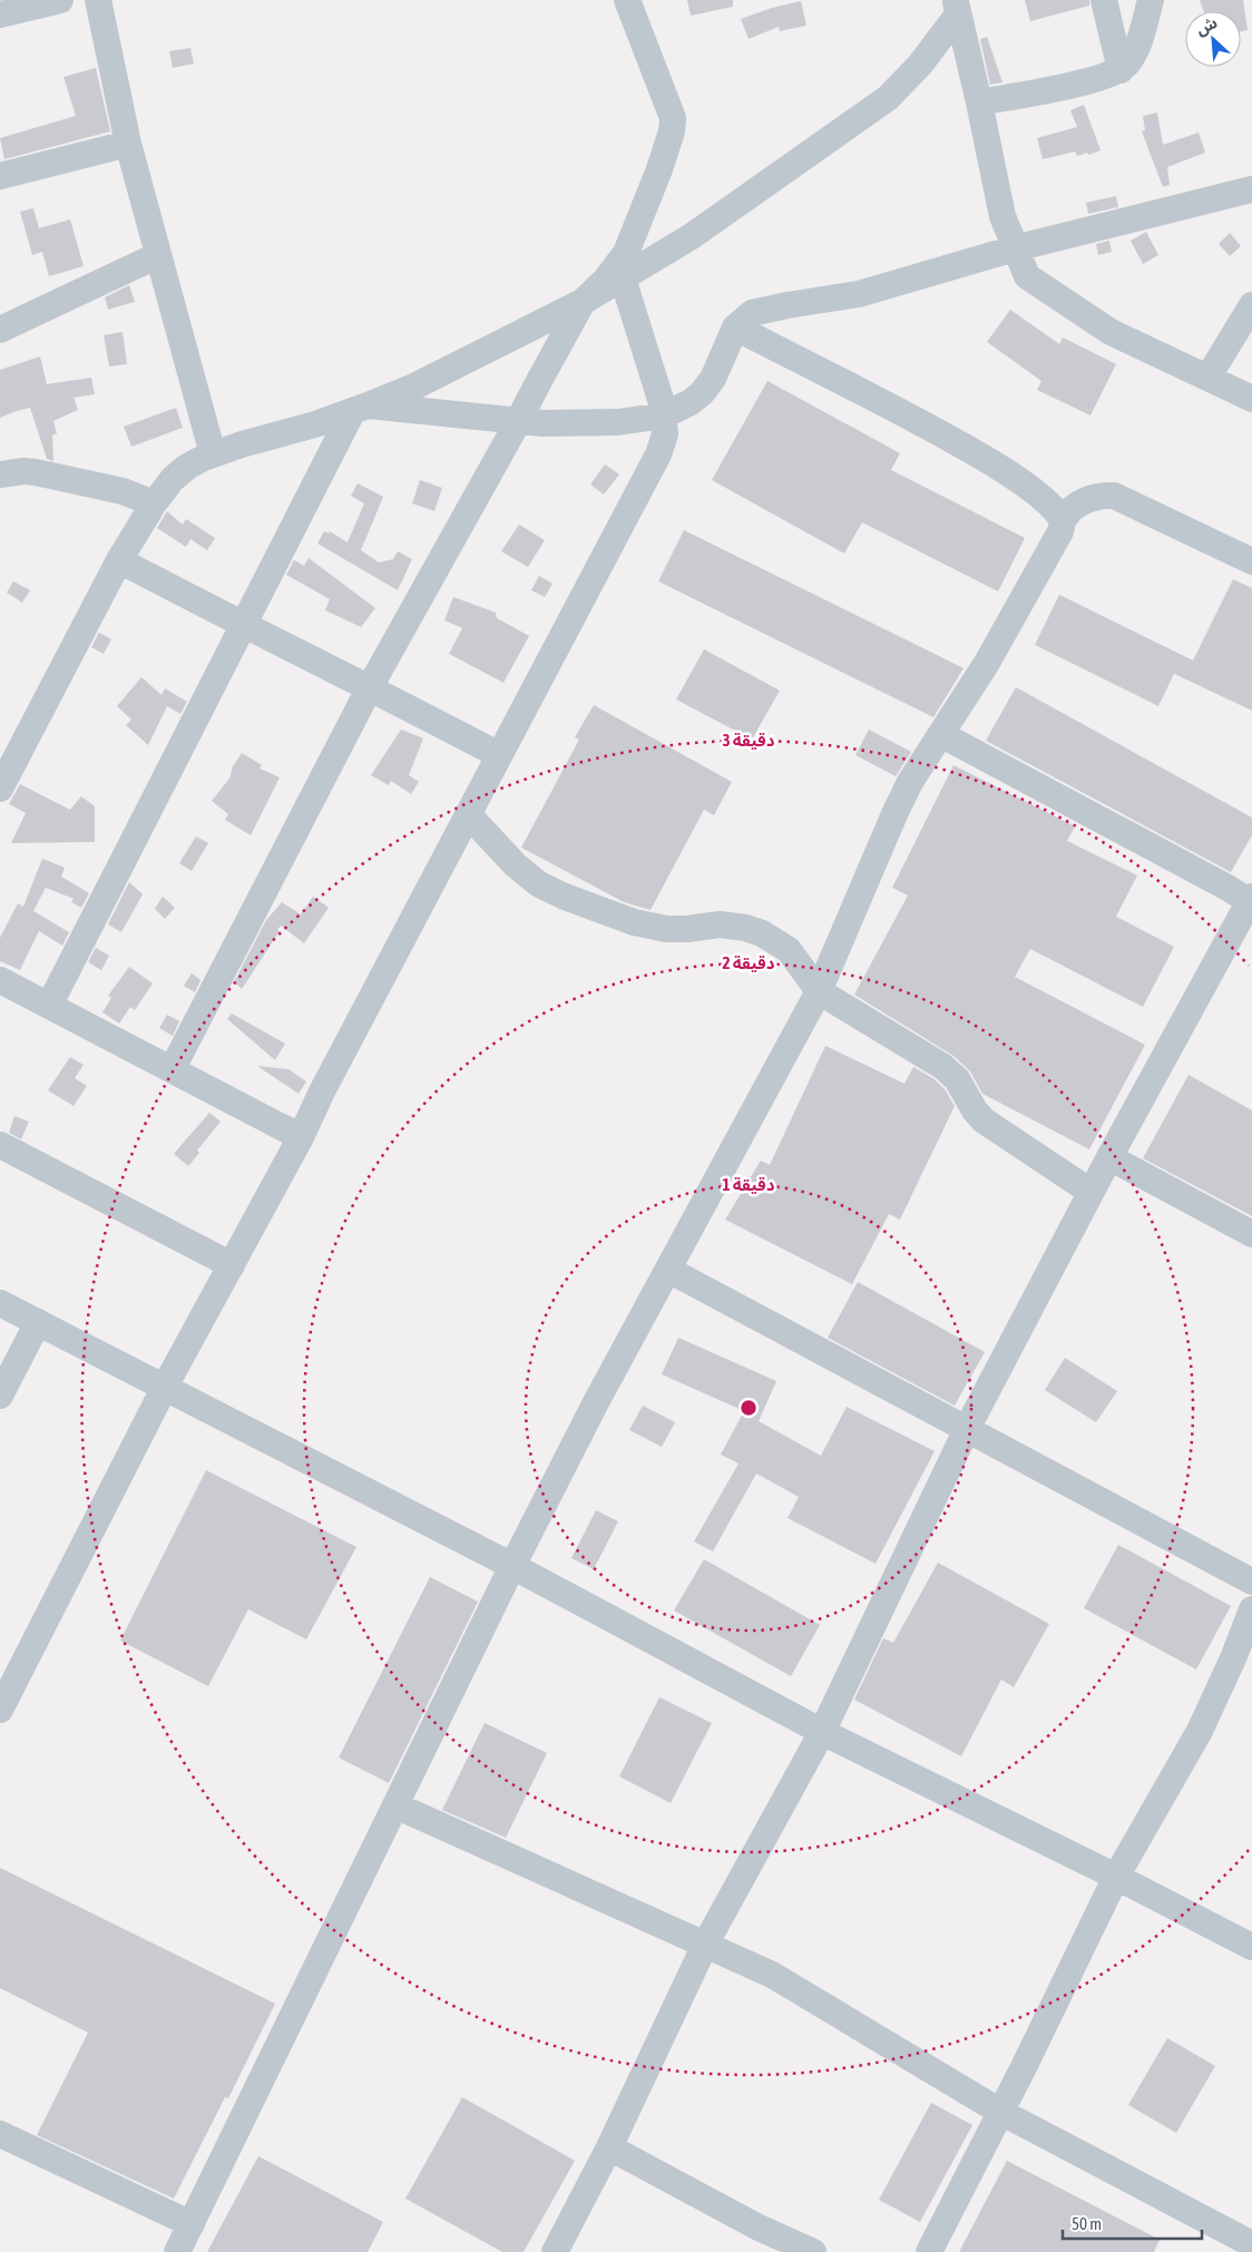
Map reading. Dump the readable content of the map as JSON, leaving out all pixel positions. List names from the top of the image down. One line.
{"scale_bar":"50 m","north":"top left","rings":["3 دقيقة","2 دقيقة","1 دقيقة"]}
